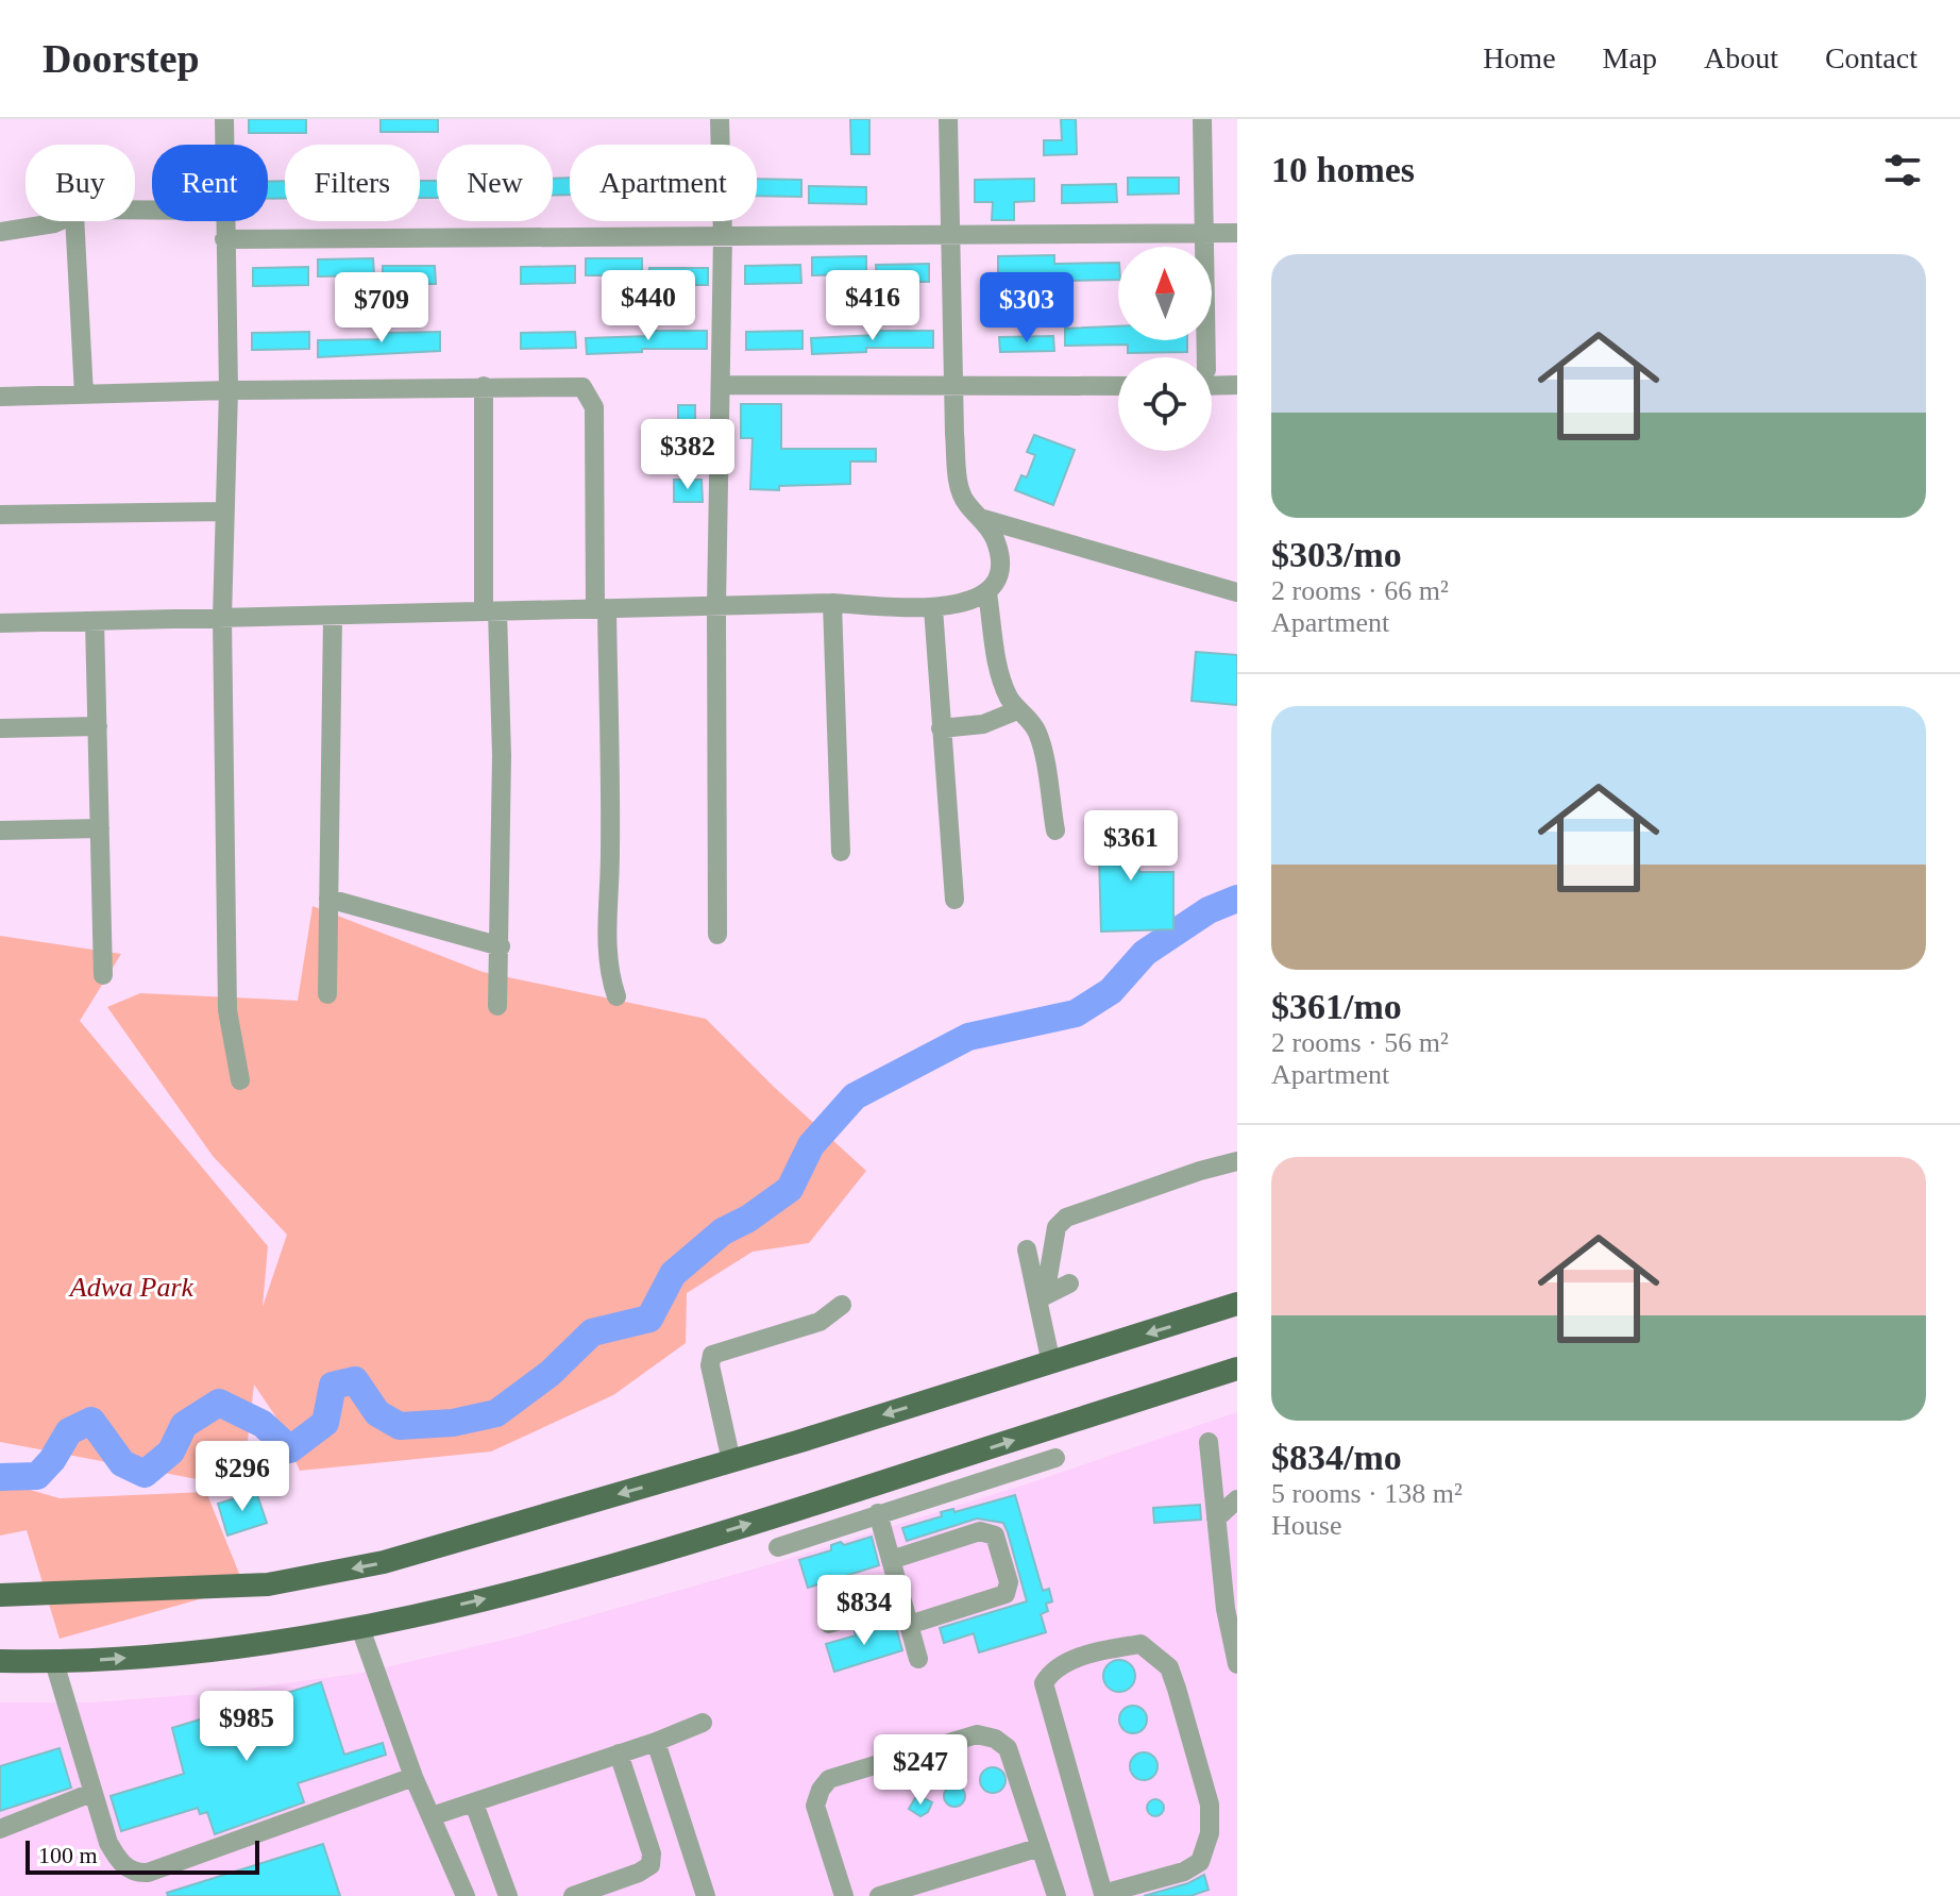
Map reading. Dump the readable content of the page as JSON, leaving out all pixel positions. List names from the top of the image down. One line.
{"parks":["Adwa Park"],"scale_bar":"100 m","north":"top","page":{"header":"Doorstep","nav":["Home","Map","About","Contact"],"heading":"10 homes","chip":["Buy","Rent","Filters","New","Apartment"],"list":[{"name":"$303/mo","note":"2 rooms · 66 m² · Apartment"},{"name":"$361/mo","note":"2 rooms · 56 m² · Apartment"},{"name":"$834/mo","note":"5 rooms · 138 m² · House"}],"price":["$440","$416","$709","$303","$382","$361","$296","$834","$985","$247"],"scale":"100 m"}}
